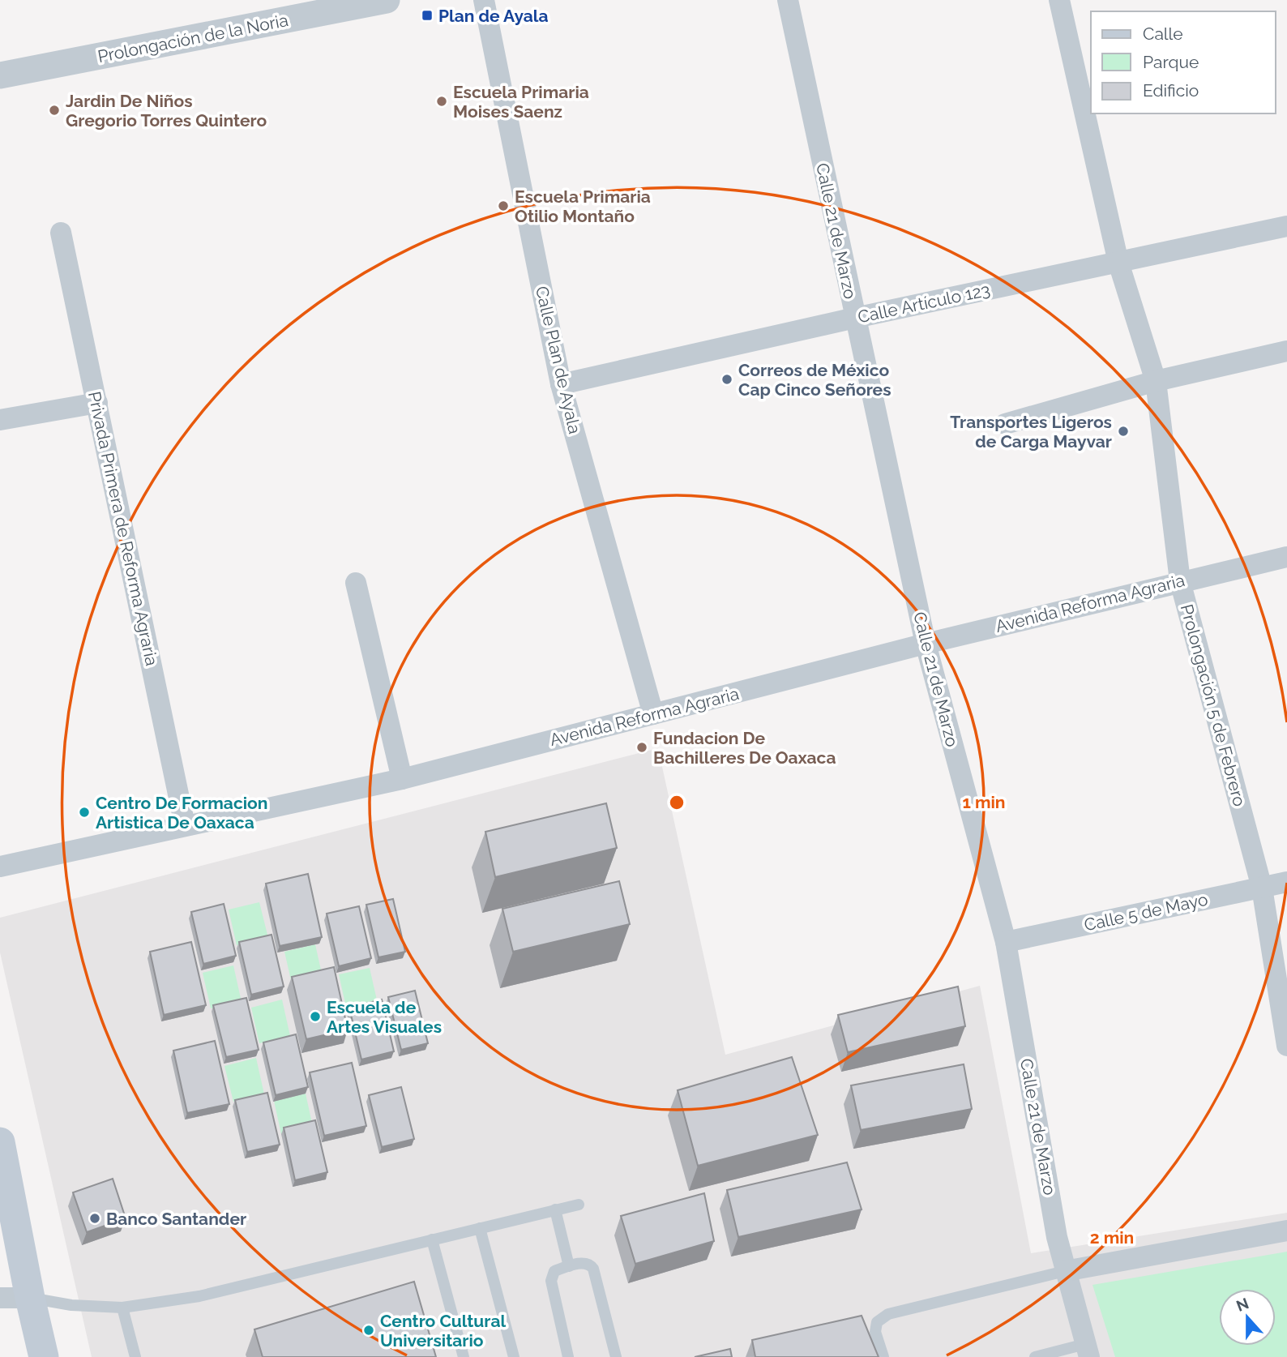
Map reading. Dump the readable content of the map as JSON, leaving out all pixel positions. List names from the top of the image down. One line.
{"streets":{"street":["Prolongación de la Noria","Calle 21 de Marzo","Calle Artículo 123","Calle Plan de Ayala","Privada Primera de Reforma Agraria","Avenida Reforma Agraria","Prolongación 5 de Febrero","Calle 5 de Mayo"]},"crossings":[["Calle 21 de Marzo","Calle Artículo 123"],["Calle 21 de Marzo","Avenida Reforma Agraria"],["Calle 21 de Marzo","Calle 5 de Mayo"],["Calle Artículo 123","Calle Plan de Ayala"],["Calle Artículo 123","Prolongación 5 de Febrero"],["Calle Plan de Ayala","Avenida Reforma Agraria"],["Privada Primera de Reforma Agraria","Avenida Reforma Agraria"],["Avenida Reforma Agraria","Prolongación 5 de Febrero"],["Prolongación 5 de Febrero","Calle 5 de Mayo"]],"places":{"transit":["Plan de Ayala"],"other":["Escuela Primaria Moises Saenz","Jardin De Niños Gregorio Torres Quintero","Escuela Primaria Otilio Montaño","Correos de México Cap Cinco Señores","Transportes Ligeros de Carga Mayvar","Fundacion De Bachilleres De Oaxaca","Centro De Formacion Artistica De Oaxaca","Escuela de Artes Visuales","Banco Santander","Centro Cultural Universitario"]},"legend":["Calle","Parque","Edificio"],"north":"top","rings":["1 min","2 min"]}
